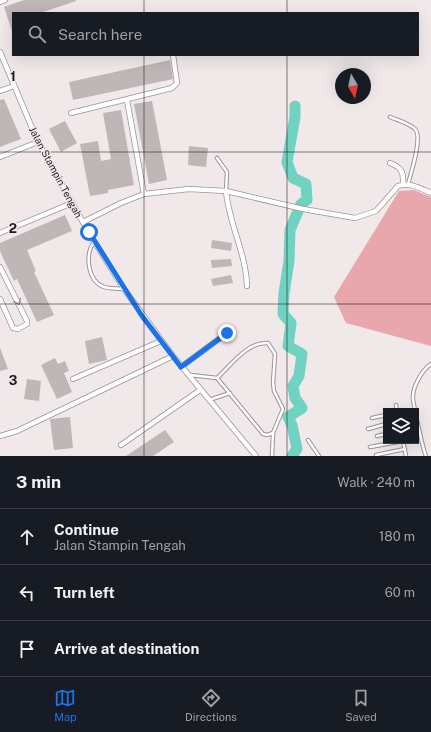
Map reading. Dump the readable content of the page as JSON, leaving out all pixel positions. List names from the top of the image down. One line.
{"streets":{"street":["Jalan Stampin Tengah"]},"north":"bottom","page":{"search":"Search here","heading":["3 min","Walk · 240 m"],"list":[["Continue","Jalan Stampin Tengah","180 m"],["Turn left","60 m"],"Arrive at destination"],"nav":["Map","Directions","Saved"]},"grid":{"rows":["1","2","3"]}}
